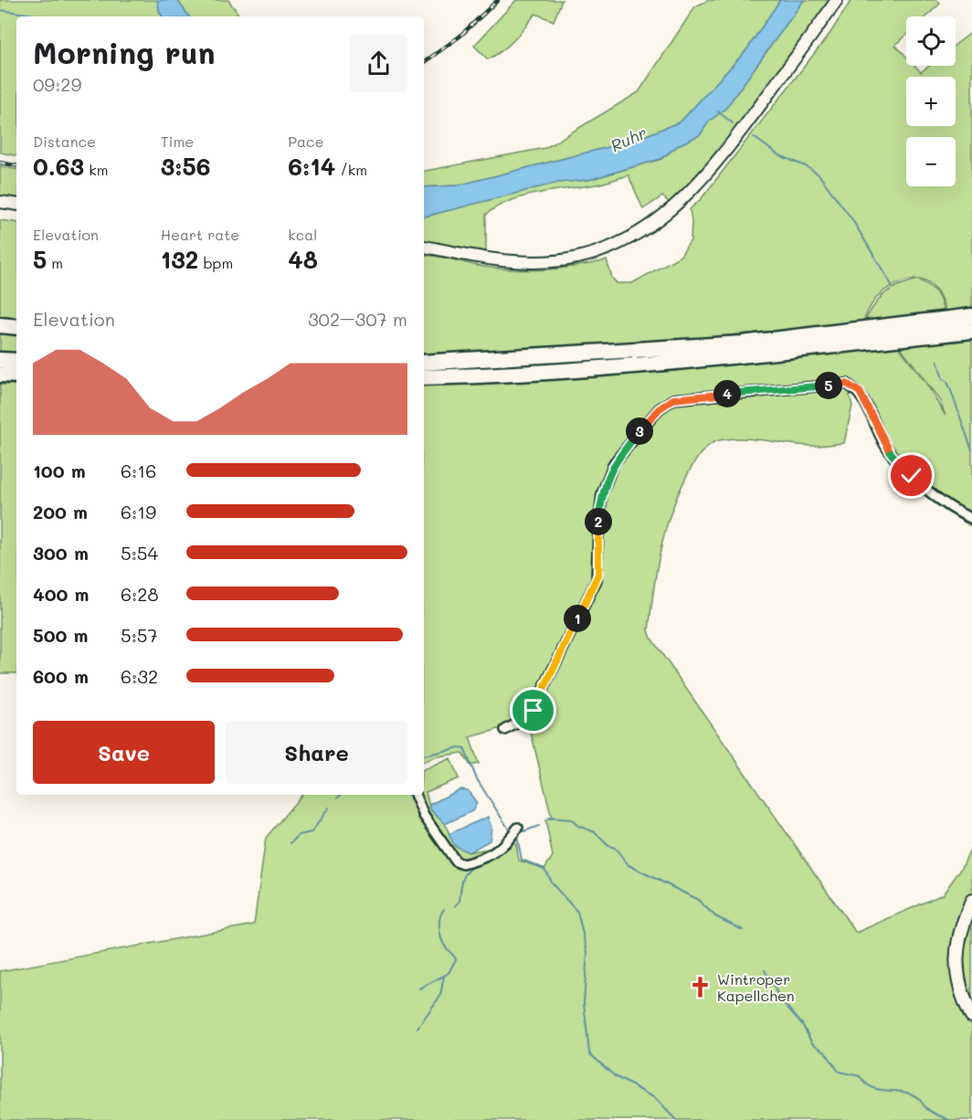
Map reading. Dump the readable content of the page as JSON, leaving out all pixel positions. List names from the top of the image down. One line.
{"water":["Ruhr"],"places":{"church":["Wintroper Kapellchen"]},"page":{"map_buttons":["+","−"],"heading":["Morning run","09:29"],"stats":[["Distance","0.63 km"],["Time","3:56"],["Pace","6:14 /km"],["Elevation","5 m"],["Heart rate","132 bpm"],["kcal","48"]],"chart":["Elevation","302–307 m"],"pins":["5","4","3","2","1"],"list":[{"name":"100 m","note":"6:16"},{"name":"200 m","note":"6:19"},{"name":"300 m","note":"5:54"},{"name":"400 m","note":"6:28"},{"name":"500 m","note":"5:57"},{"name":"600 m","note":"6:32"}],"buttons":["Save","Share"]}}
